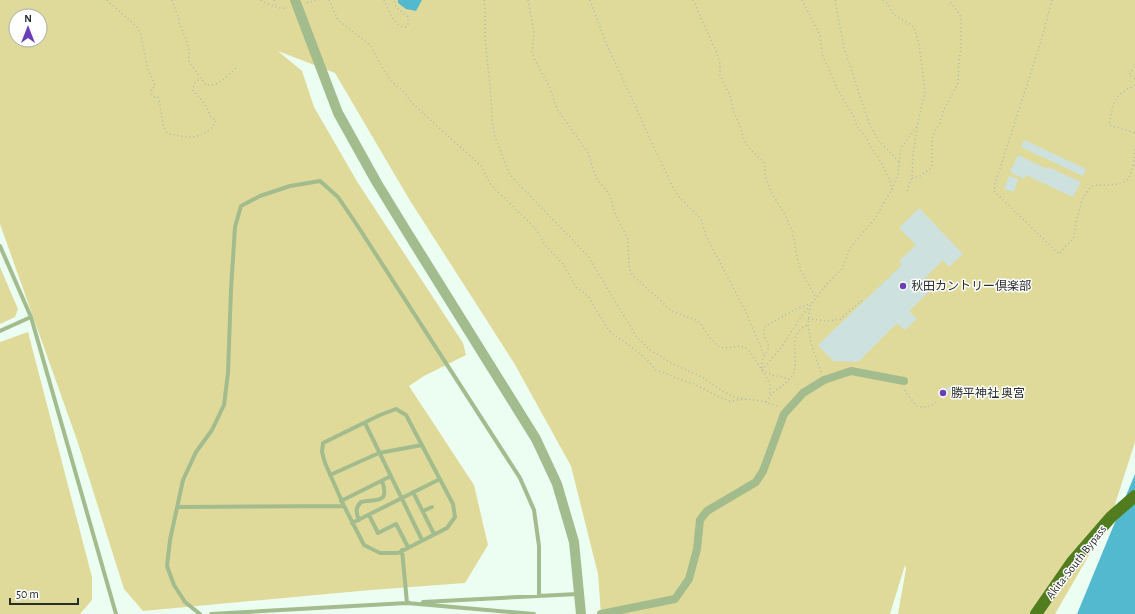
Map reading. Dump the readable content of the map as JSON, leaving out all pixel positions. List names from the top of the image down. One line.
{"streets":{"highway":["Akita-South Bypass"]},"places":["秋田カントリー倶楽部","勝平神社 奥宮"],"scale_bar":"50 m","north":"top"}
